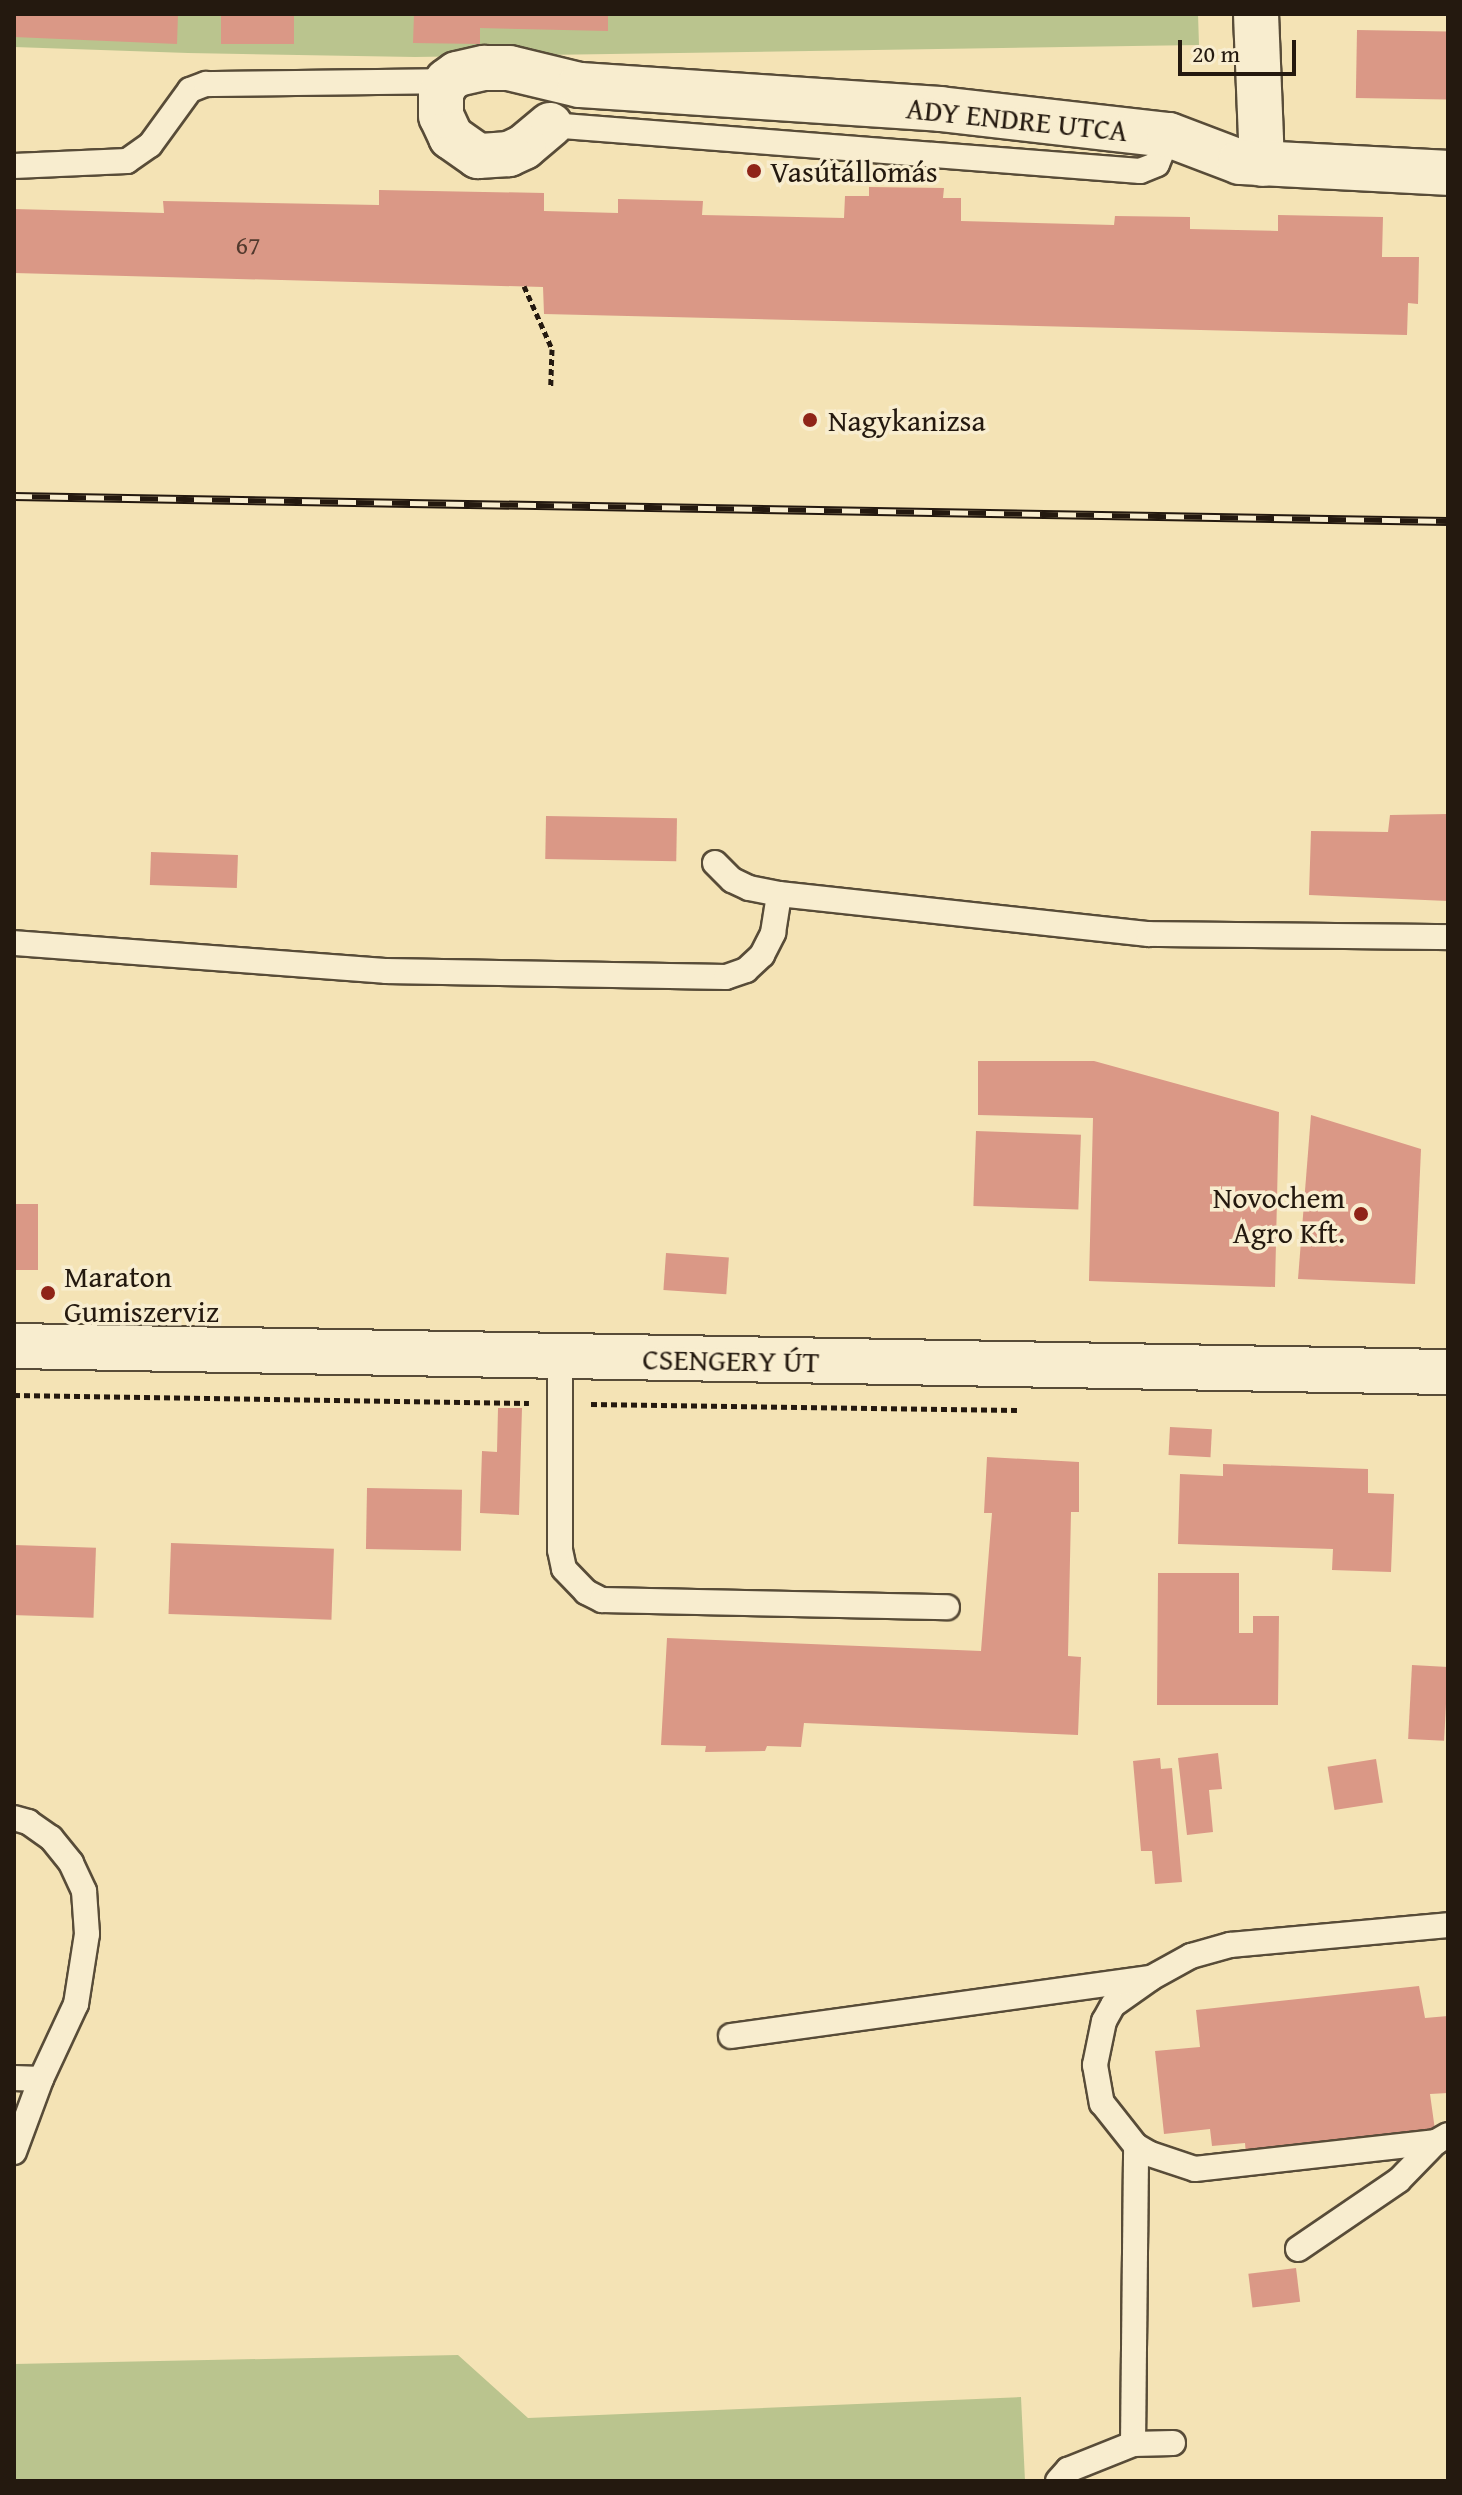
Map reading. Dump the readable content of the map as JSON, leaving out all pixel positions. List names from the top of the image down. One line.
{"streets":{"main road":["ADY ENDRE UTCA","CSENGERY ÚT"]},"places":["Vasútállomás","Nagykanizsa","Novochem Agro Kft.","Maraton Gumiszerviz"],"house_numbers":["67"],"scale_bar":"20 m"}
